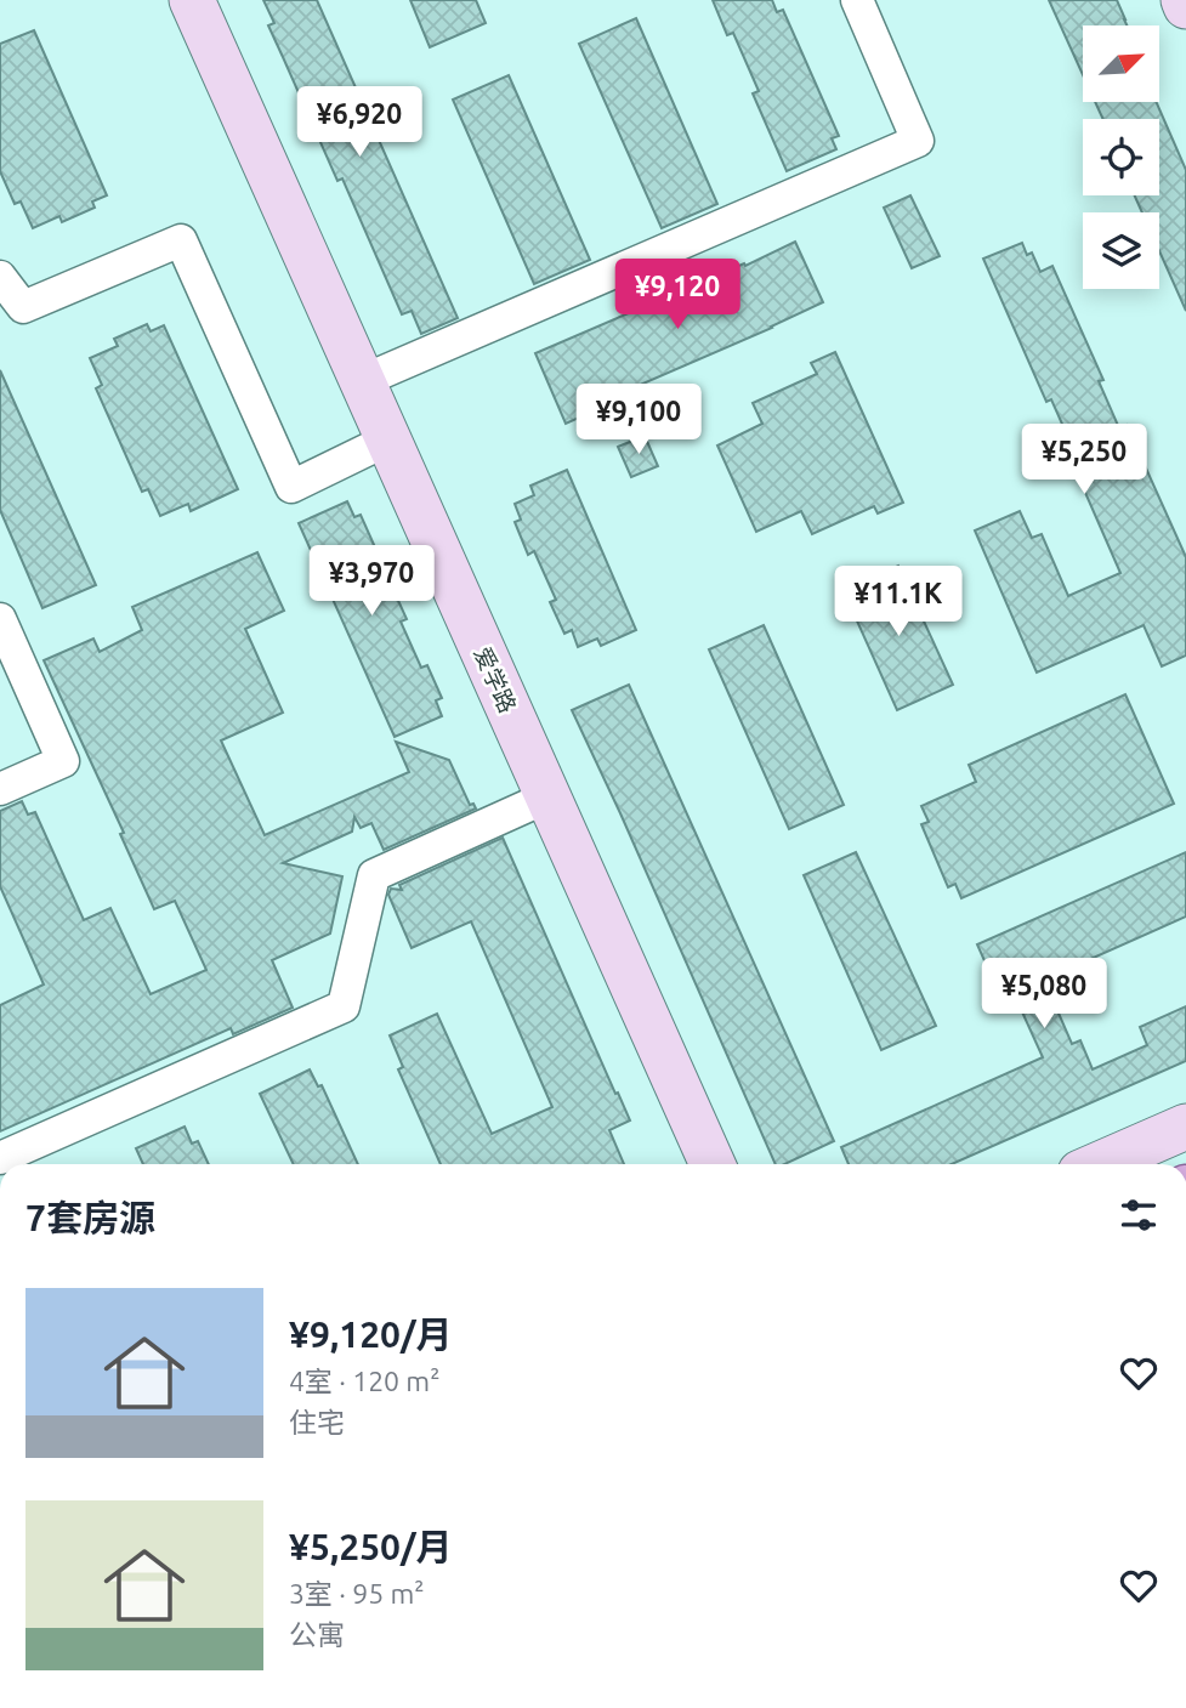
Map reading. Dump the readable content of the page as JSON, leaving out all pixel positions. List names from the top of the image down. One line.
{"streets":{"street":["爱学路"]},"north":"top right","page":{"price":["¥6,920","¥9,120","¥9,100","¥5,250","¥3,970","¥11.1K","¥5,080"],"heading":"7套房源","list":[{"name":"¥9,120/月","note":"4室 · 120 m² · 住宅"},{"name":"¥5,250/月","note":"3室 · 95 m² · 公寓"}]}}
